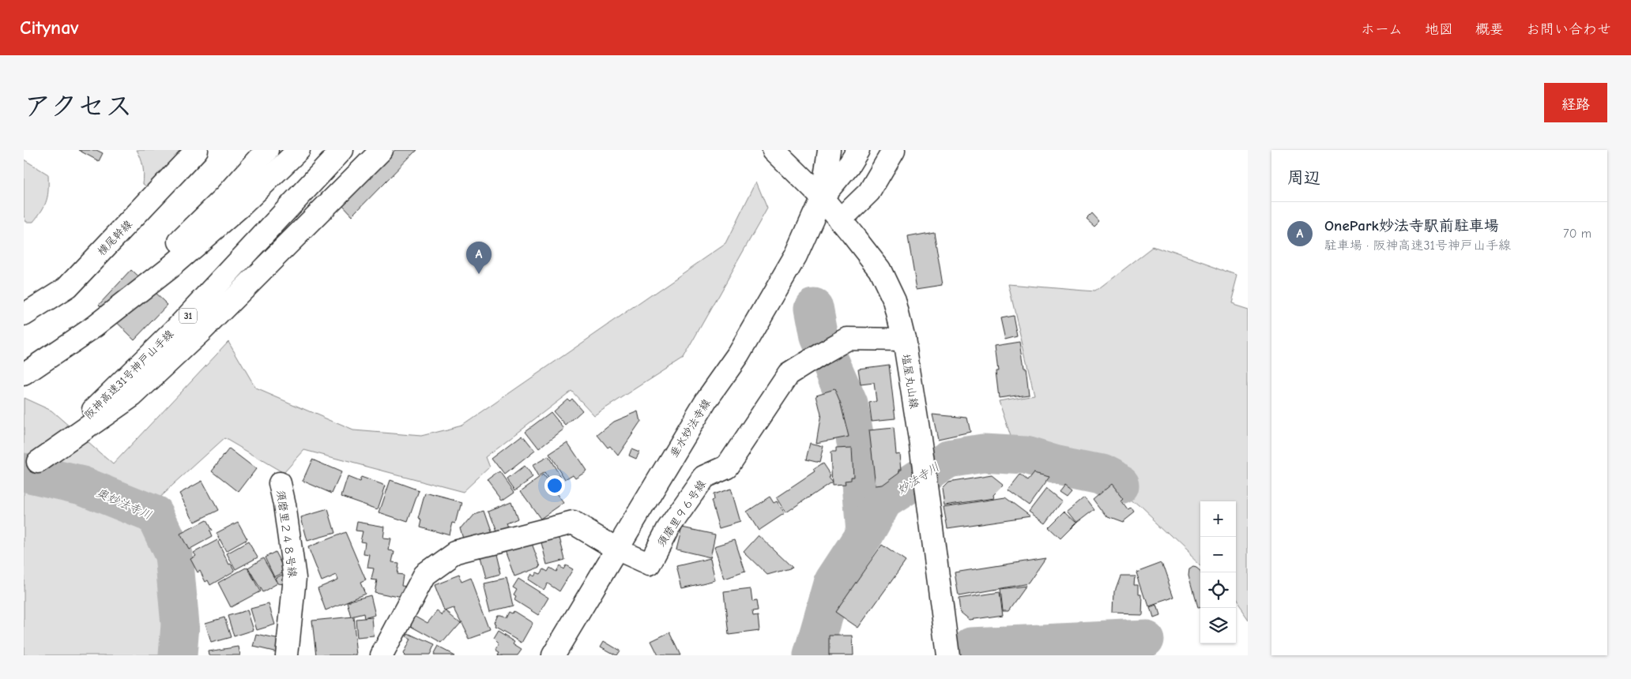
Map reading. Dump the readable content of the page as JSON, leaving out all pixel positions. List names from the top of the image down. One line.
{"streets":{"main road":["横尾幹線","31","阪神高速31号神戸山手線","塩屋丸山線","垂水妙法寺線","須磨里９６号線","須磨里２４８号線"]},"crossings":[["31","阪神高速31号神戸山手線"],["塩屋丸山線","垂水妙法寺線"],["塩屋丸山線","須磨里９６号線"],["垂水妙法寺線","須磨里９６号線"]],"water":["妙法寺川","奥妙法寺川"],"page":{"header":"Citynav","nav":["ホーム","地図","概要","お問い合わせ"],"title":"アクセス","buttons":"経路","heading":"周辺","list":[{"mark":"A","name":"OnePark妙法寺駅前駐車場","note":"駐車場 · 阪神高速31号神戸山手線","value":"70 m"}],"pins":"A","map_buttons":["+","−"]}}
